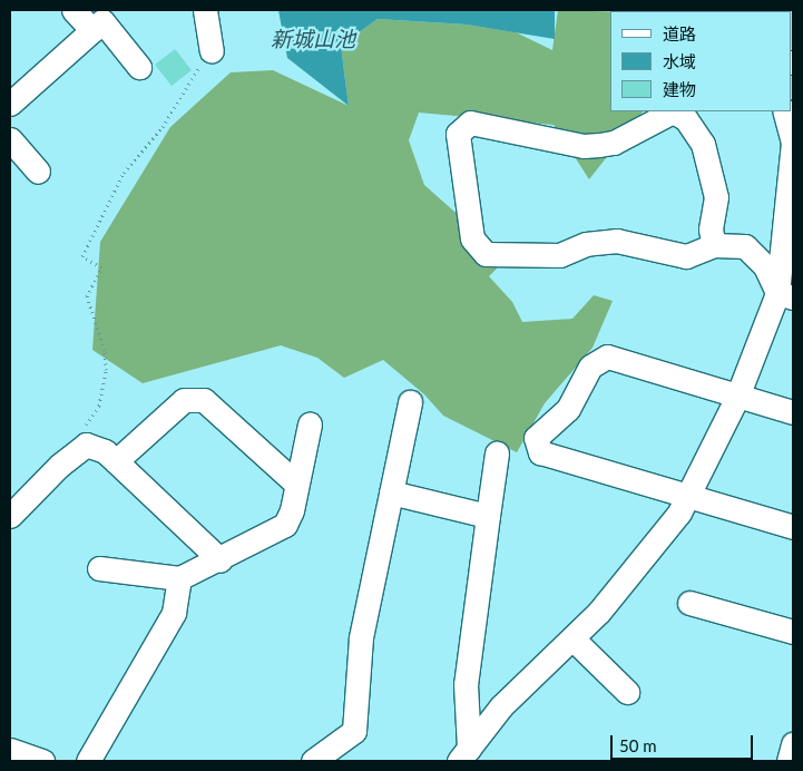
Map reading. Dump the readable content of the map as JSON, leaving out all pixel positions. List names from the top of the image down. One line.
{"water":["新城山池"],"legend":["道路","水域","建物"],"scale_bar":"50 m"}
